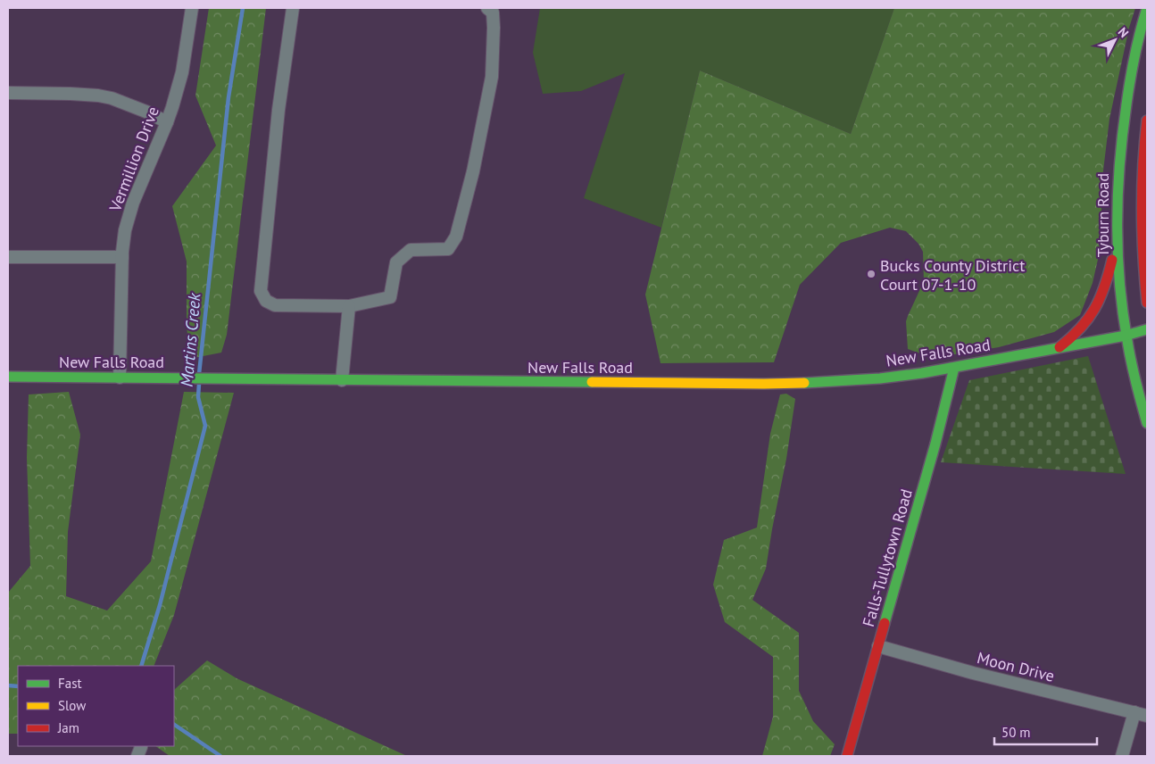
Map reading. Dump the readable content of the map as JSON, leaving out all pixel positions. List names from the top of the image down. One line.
{"streets":{"main road":["Tyburn Road","New Falls Road","Falls-Tullytown Road"],"street":["Vermillion Drive","Moon Drive"]},"crossings":[["Vermillion Drive","New Falls Road"],["Tyburn Road","New Falls Road"],["New Falls Road","Falls-Tullytown Road"],["Falls-Tullytown Road","Moon Drive"]],"water":["Martins Creek"],"places":["Bucks County District Court 07-1-10"],"legend":["Fast","Slow","Jam"],"scale_bar":"50 m","north":"top right"}
